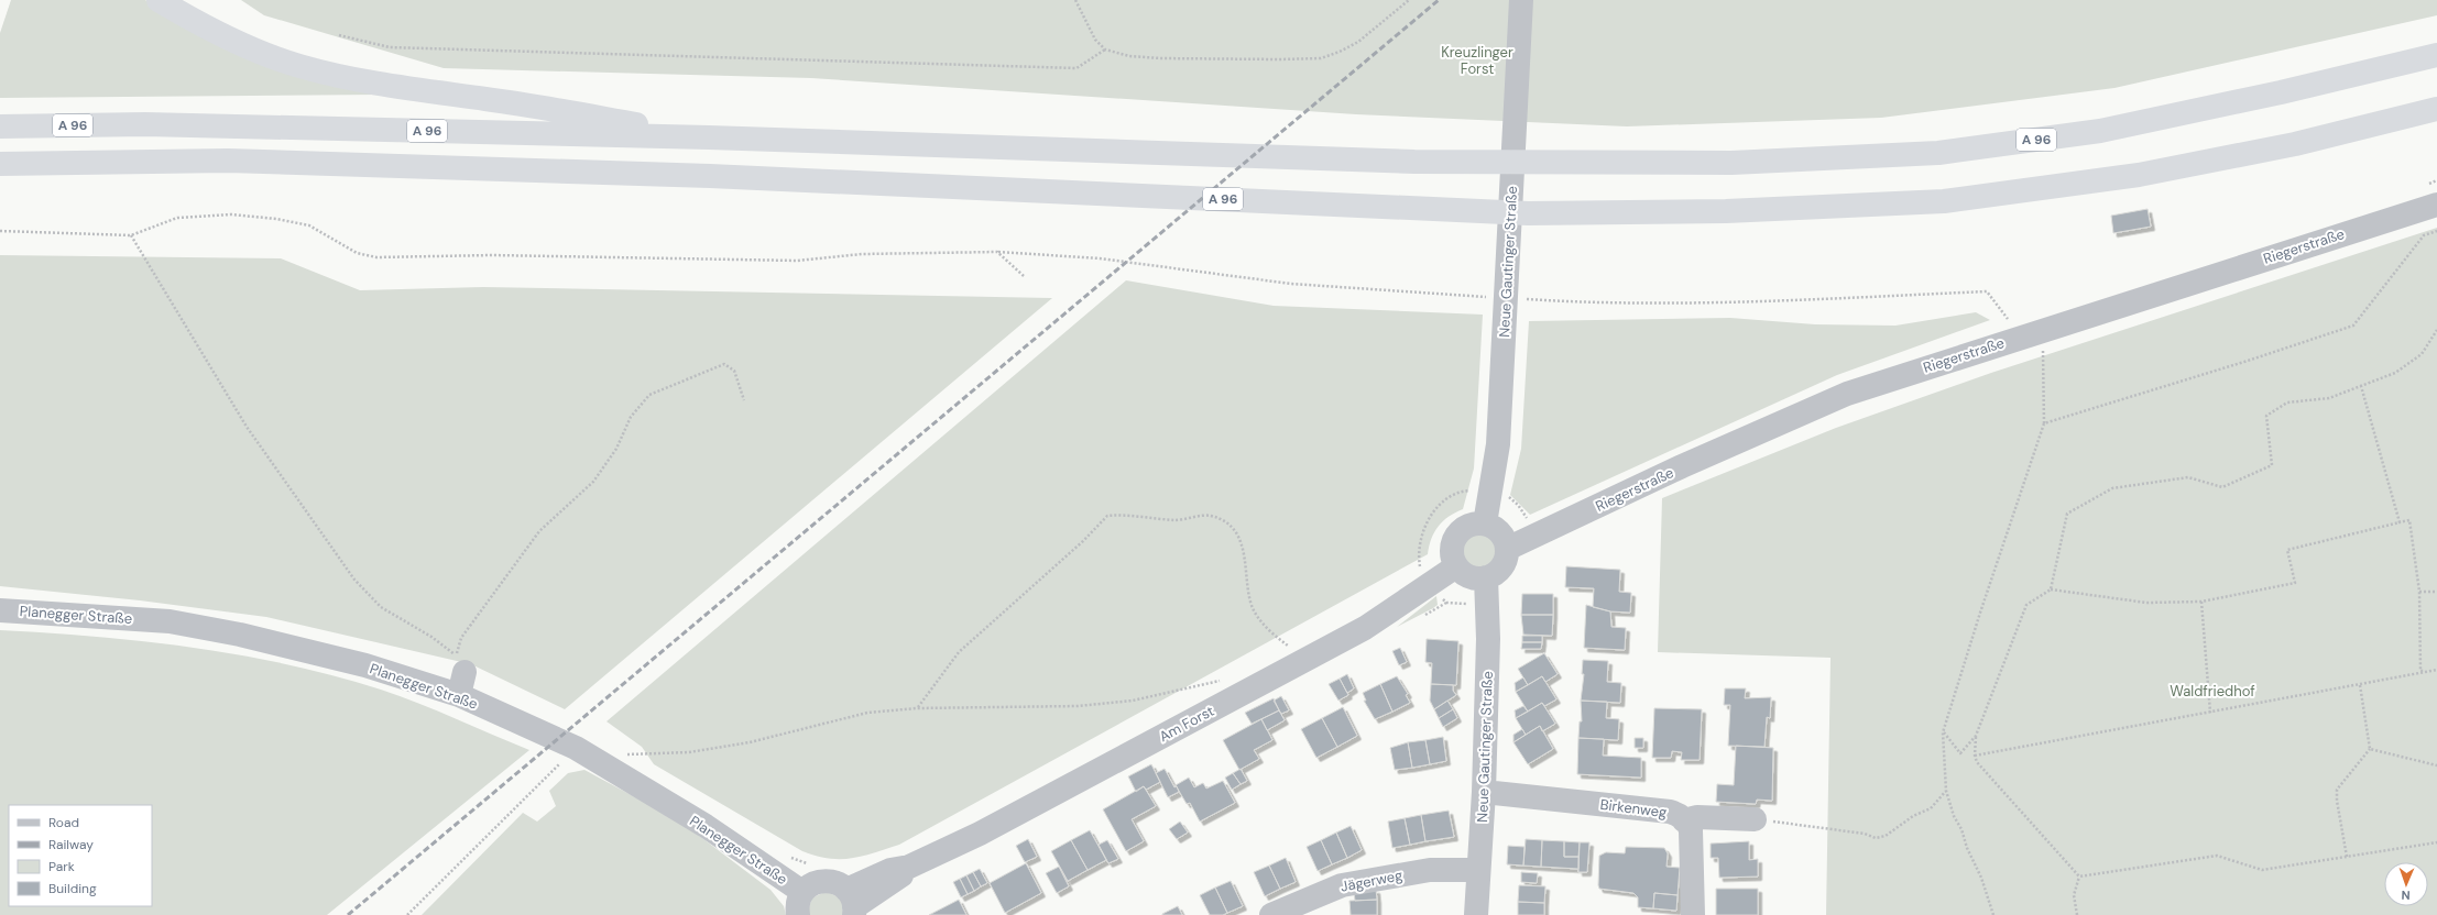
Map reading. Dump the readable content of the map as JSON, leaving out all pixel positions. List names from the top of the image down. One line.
{"streets":{"highway":["A 96"],"street":["Riegerstraße","Neue Gautinger Straße","Planegger Straße","Am Forst","Birkenweg","Jägerweg"]},"crossings":[["Riegerstraße","Neue Gautinger Straße"],["Riegerstraße","Am Forst"],["Neue Gautinger Straße","Am Forst"],["Neue Gautinger Straße","Birkenweg"],["Neue Gautinger Straße","Jägerweg"],["Planegger Straße","Am Forst"]],"parks":["Kreuzlinger Forst","Waldfriedhof"],"legend":["Road","Railway","Park","Building"],"north":"bottom"}
